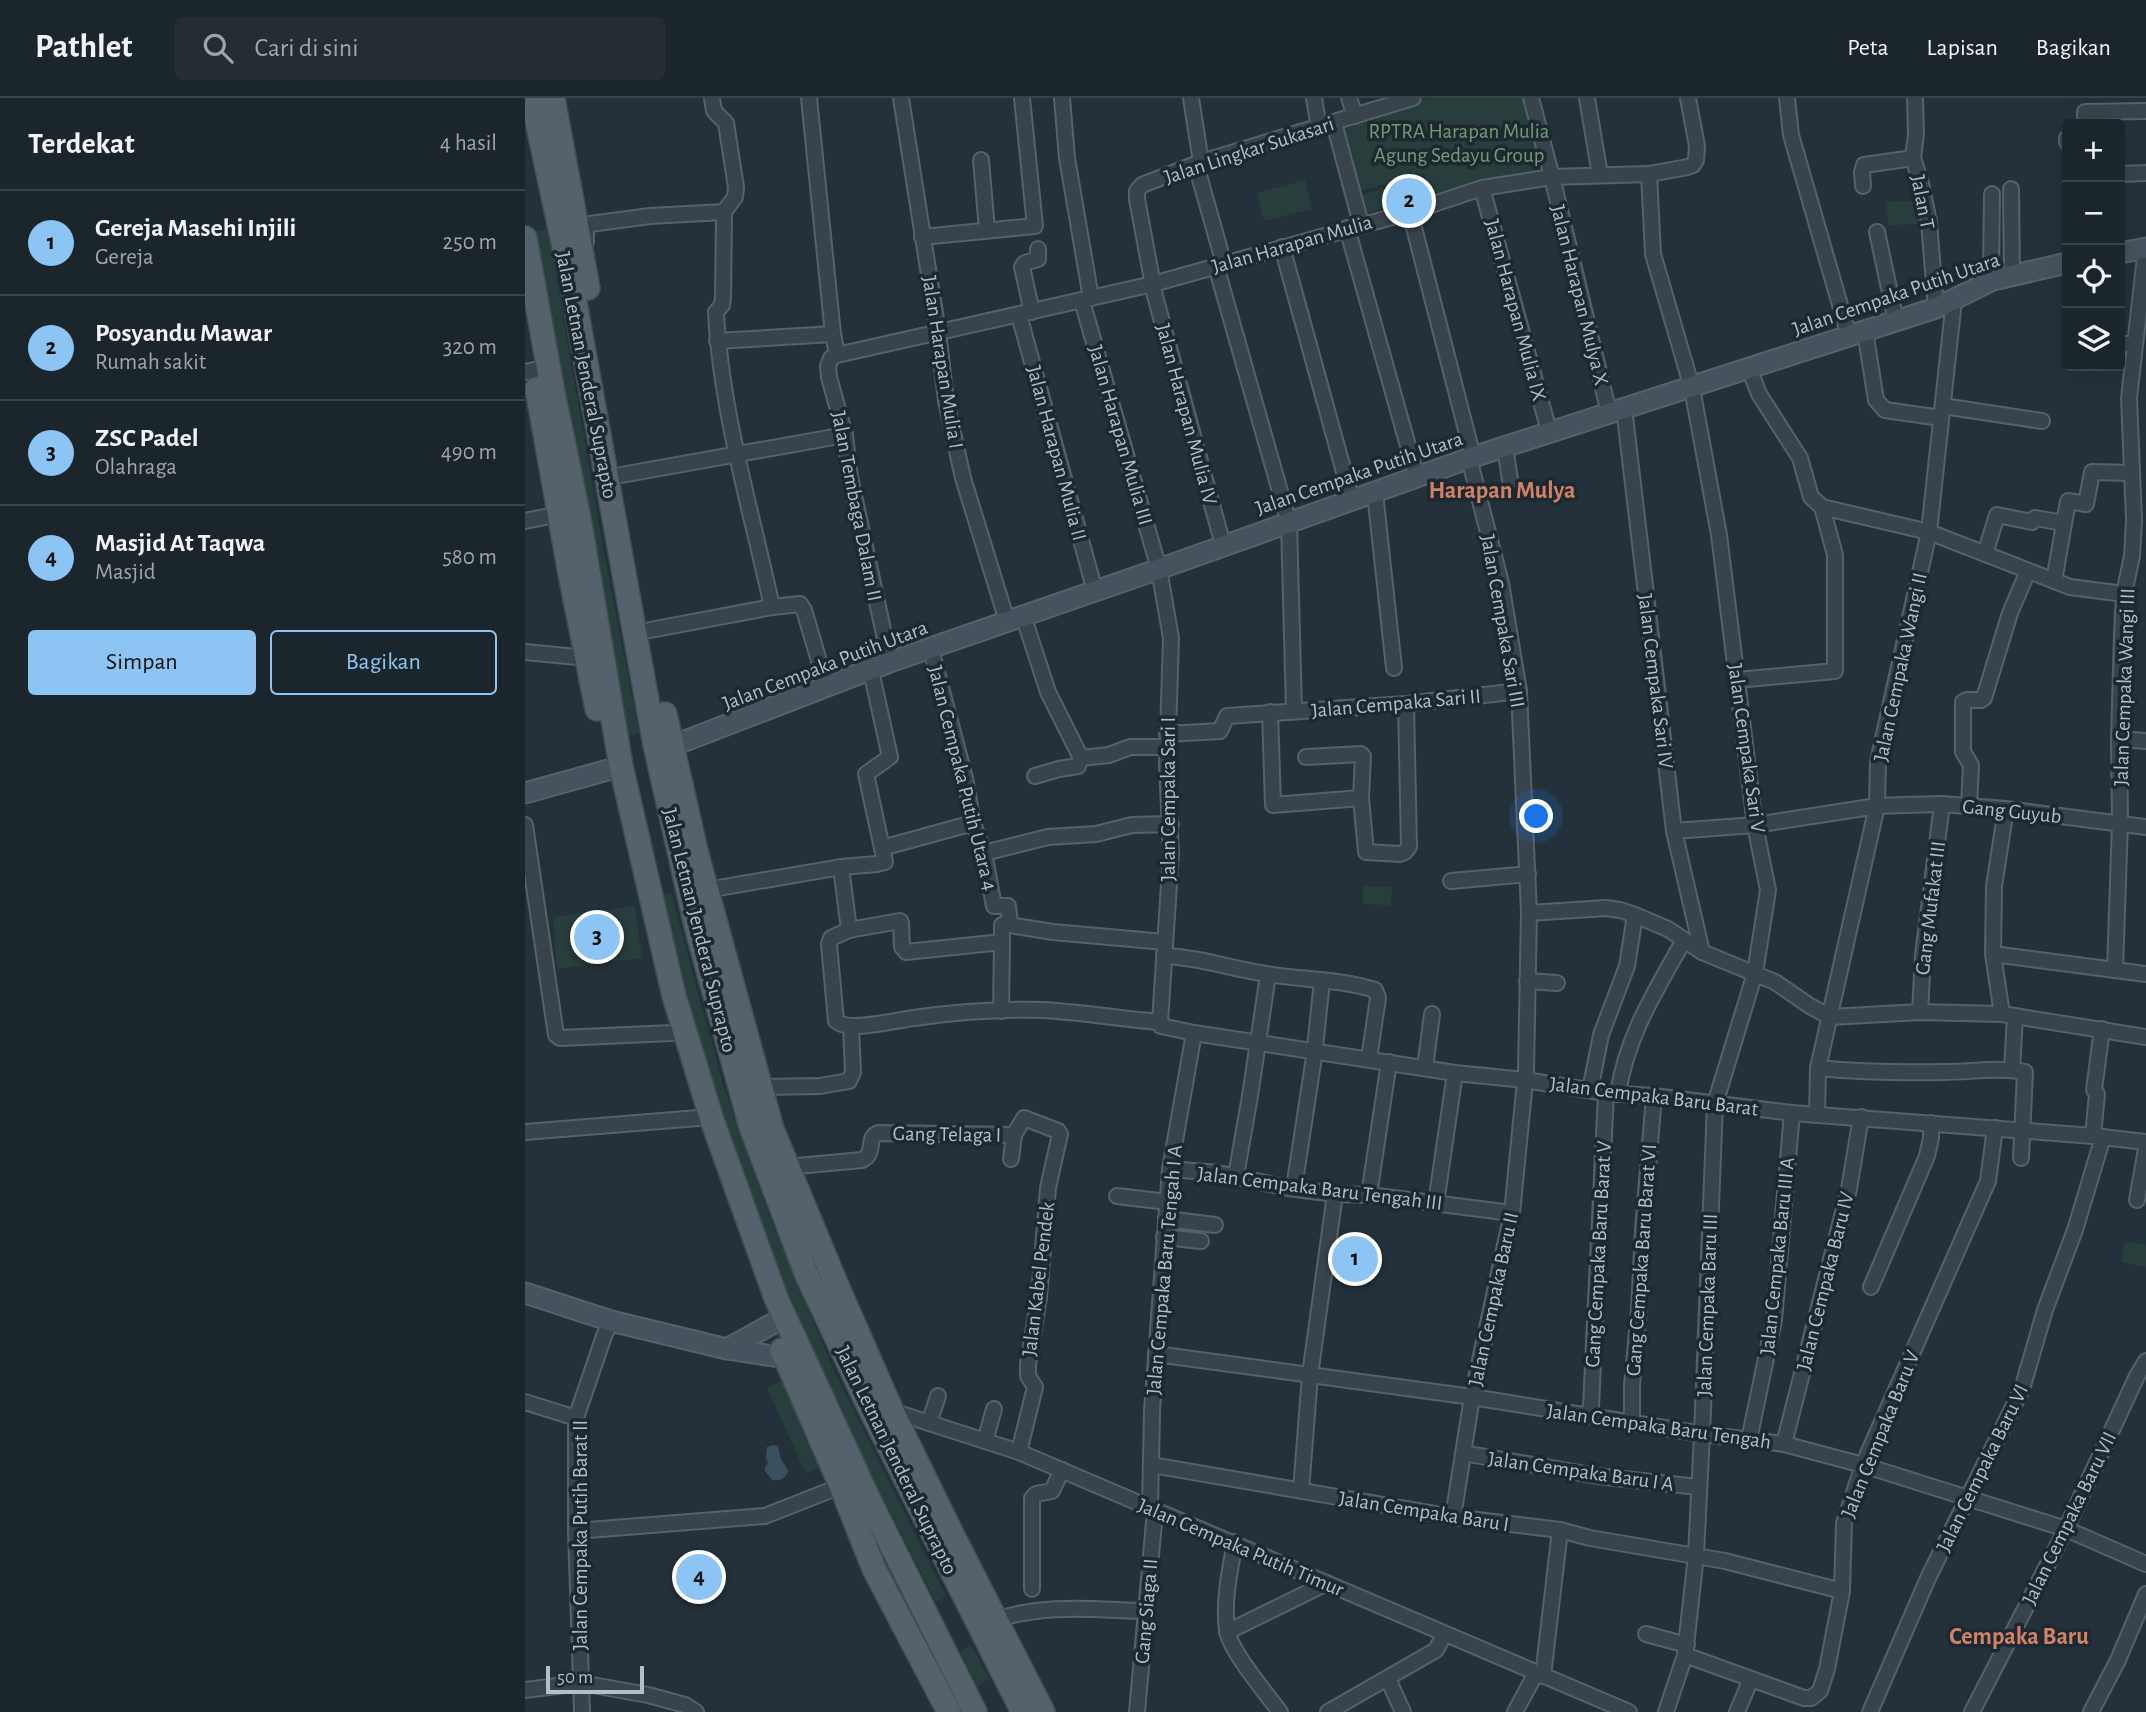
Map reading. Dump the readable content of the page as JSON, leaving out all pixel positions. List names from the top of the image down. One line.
{"streets":{"main road":["Jalan Letnan Jenderal Suprapto"],"street":["Jalan Lingkar Sukasari","Jalan T","Jalan Harapan Mulia","Jalan Cempaka Putih Utara","Jalan Harapan Mulya X","Jalan Harapan Mulia IX","Jalan Harapan Mulia I","Jalan Harapan Mulia IV","Jalan Harapan Mulia III","Jalan Harapan Mulia II","Jalan Tembaga Dalam II","Jalan Cempaka Sari III","Jalan Cempaka Wangi II","Jalan Cempaka Sari IV","Jalan Cempaka Wangi III","Jalan Cempaka Sari II","Jalan Cempaka Sari V","Jalan Cempaka Putih Utara 4","Jalan Cempaka Sari I","Gang Guyub","Gang Mufakat III","Jalan Cempaka Baru Barat","Gang Telaga I","Jalan Cempaka Baru Tengah III","Gang Cempaka Baru Barat V","Jalan Cempaka Baru III A","Gang Cempaka Baru Barat VI","Jalan Cempaka Baru Tengah I A","Jalan Kabel Pendek","Jalan Cempaka Baru IV","Jalan Cempaka Baru II","Jalan Cempaka Baru III","Jalan Cempaka Baru Tengah","Jalan Cempaka Baru V","Jalan Cempaka Baru VI","Jalan Cempaka Baru I A","Jalan Cempaka Baru I","Jalan Cempaka Baru VII","Jalan Cempaka Putih Barat II","Jalan Cempaka Putih Timur","Gang Siaga II"]},"crossings":[["Jalan Lingkar Sukasari","Jalan Harapan Mulia"],["Jalan Lingkar Sukasari","Jalan Harapan Mulia IV"],["Jalan Lingkar Sukasari","Jalan Cempaka Sari II"],["Jalan T","Jalan Cempaka Putih Utara"],["Jalan T","Jalan Cempaka Wangi II"],["Jalan Harapan Mulia","Jalan Harapan Mulya X"],["Jalan Harapan Mulia","Jalan Harapan Mulia IX"],["Jalan Harapan Mulia","Jalan Harapan Mulia I"],["Jalan Harapan Mulia","Jalan Harapan Mulia IV"],["Jalan Harapan Mulia","Jalan Harapan Mulia III"],["Jalan Harapan Mulia","Jalan Harapan Mulia II"],["Jalan Harapan Mulia","Jalan Cempaka Sari III"],["Jalan Harapan Mulia","Jalan Cempaka Sari II"],["Jalan Harapan Mulia","Jalan Cempaka Sari V"],["Jalan Cempaka Putih Utara","Jalan Harapan Mulya X"],["Jalan Cempaka Putih Utara","Jalan Harapan Mulia IX"],["Jalan Cempaka Putih Utara","Jalan Harapan Mulia I"],["Jalan Cempaka Putih Utara","Jalan Letnan Jenderal Suprapto"],["Jalan Cempaka Putih Utara","Jalan Harapan Mulia IV"],["Jalan Cempaka Putih Utara","Jalan Harapan Mulia III"],["Jalan Cempaka Putih Utara","Jalan Harapan Mulia II"],["Jalan Cempaka Putih Utara","Jalan Tembaga Dalam II"],["Jalan Cempaka Putih Utara","Jalan Cempaka Sari III"],["Jalan Cempaka Putih Utara","Jalan Cempaka Wangi II"],["Jalan Cempaka Putih Utara","Jalan Cempaka Sari IV"],["Jalan Cempaka Putih Utara","Jalan Cempaka Sari II"],["Jalan Cempaka Putih Utara","Jalan Cempaka Sari V"],["Jalan Cempaka Putih Utara","Jalan Cempaka Putih Utara 4"],["Jalan Cempaka Putih Utara","Jalan Cempaka Sari I"],["Jalan Harapan Mulya X","Jalan Cempaka Sari IV"],["Jalan Letnan Jenderal Suprapto","Gang Telaga I"],["Jalan Letnan Jenderal Suprapto","Jalan Cempaka Putih Timur"],["Jalan Harapan Mulia III","Jalan Cempaka Sari I"],["Jalan Cempaka Sari III","Jalan Cempaka Sari II"],["Jalan Cempaka Sari III","Jalan Cempaka Baru Barat"],["Jalan Cempaka Sari III","Jalan Cempaka Baru II"],["Jalan Cempaka Wangi II","Gang Guyub"],["Jalan Cempaka Wangi II","Jalan Cempaka Baru Barat"],["Jalan Cempaka Sari IV","Gang Guyub"],["Jalan Cempaka Wangi III","Gang Guyub"],["Jalan Cempaka Sari V","Gang Guyub"],["Jalan Cempaka Sari V","Jalan Cempaka Baru Barat"],["Jalan Cempaka Sari V","Jalan Cempaka Baru III"],["Jalan Cempaka Sari I","Jalan Cempaka Baru Barat"],["Gang Guyub","Gang Mufakat III"],["Jalan Cempaka Baru Barat","Gang Cempaka Baru Barat V"],["Jalan Cempaka Baru Barat","Jalan Cempaka Baru III A"],["Jalan Cempaka Baru Barat","Gang Cempaka Baru Barat VI"],["Jalan Cempaka Baru Barat","Jalan Cempaka Baru Tengah I A"],["Jalan Cempaka Baru Barat","Jalan Cempaka Baru IV"],["Jalan Cempaka Baru Barat","Jalan Cempaka Baru II"],["Jalan Cempaka Baru Barat","Jalan Cempaka Baru III"],["Jalan Cempaka Baru Barat","Jalan Cempaka Baru V"],["Jalan Cempaka Baru Barat","Jalan Cempaka Baru VI"],["Gang Telaga I","Jalan Kabel Pendek"],["Jalan Cempaka Baru Tengah III","Jalan Cempaka Baru Tengah I A"],["Jalan Cempaka Baru Tengah III","Jalan Cempaka Baru II"],["Gang Cempaka Baru Barat V","Jalan Cempaka Baru Tengah"],["Jalan Cempaka Baru III A","Jalan Cempaka Baru Tengah"],["Gang Cempaka Baru Barat VI","Jalan Cempaka Baru Tengah"],["Jalan Cempaka Baru Tengah I A","Jalan Cempaka Baru Tengah"],["Jalan Cempaka Baru Tengah I A","Jalan Cempaka Baru I"],["Jalan Cempaka Baru Tengah I A","Jalan Cempaka Putih Timur"],["Jalan Cempaka Baru Tengah I A","Gang Siaga II"],["Jalan Kabel Pendek","Jalan Cempaka Putih Timur"],["Jalan Cempaka Baru IV","Jalan Cempaka Baru Tengah"],["Jalan Cempaka Baru II","Jalan Cempaka Baru Tengah"],["Jalan Cempaka Baru II","Jalan Cempaka Baru I A"],["Jalan Cempaka Baru II","Jalan Cempaka Baru I"],["Jalan Cempaka Baru III","Jalan Cempaka Baru Tengah"],["Jalan Cempaka Baru III","Jalan Cempaka Baru V"],["Jalan Cempaka Baru III","Jalan Cempaka Baru I A"],["Jalan Cempaka Baru III","Jalan Cempaka Baru I"],["Jalan Cempaka Baru Tengah","Jalan Cempaka Baru V"],["Jalan Cempaka Baru Tengah","Jalan Cempaka Baru VI"],["Jalan Cempaka Baru Tengah","Jalan Cempaka Baru VII"],["Jalan Cempaka Baru V","Jalan Cempaka Baru I"],["Jalan Cempaka Putih Timur","Gang Siaga II"]],"districts":["Harapan Mulya","Cempaka Baru"],"parks":["RPTRA Harapan Mulia Agung Sedayu Group"],"scale_bar":"50 m","page":{"header":"Pathlet","search":"Cari di sini","nav":["Peta","Lapisan","Bagikan"],"heading":["Terdekat","4 hasil"],"map_buttons":["+","−"],"pins":["2","3","1","4"],"list":[{"mark":"1","name":"Gereja Masehi Injili","note":"Gereja","value":"250 m"},{"mark":"2","name":"Posyandu Mawar","note":"Rumah sakit","value":"320 m"},{"mark":"3","name":"ZSC Padel","note":"Olahraga","value":"490 m"},{"mark":"4","name":"Masjid At Taqwa","note":"Masjid","value":"580 m"}],"buttons":["Simpan","Bagikan"],"scale":"50 m"}}
